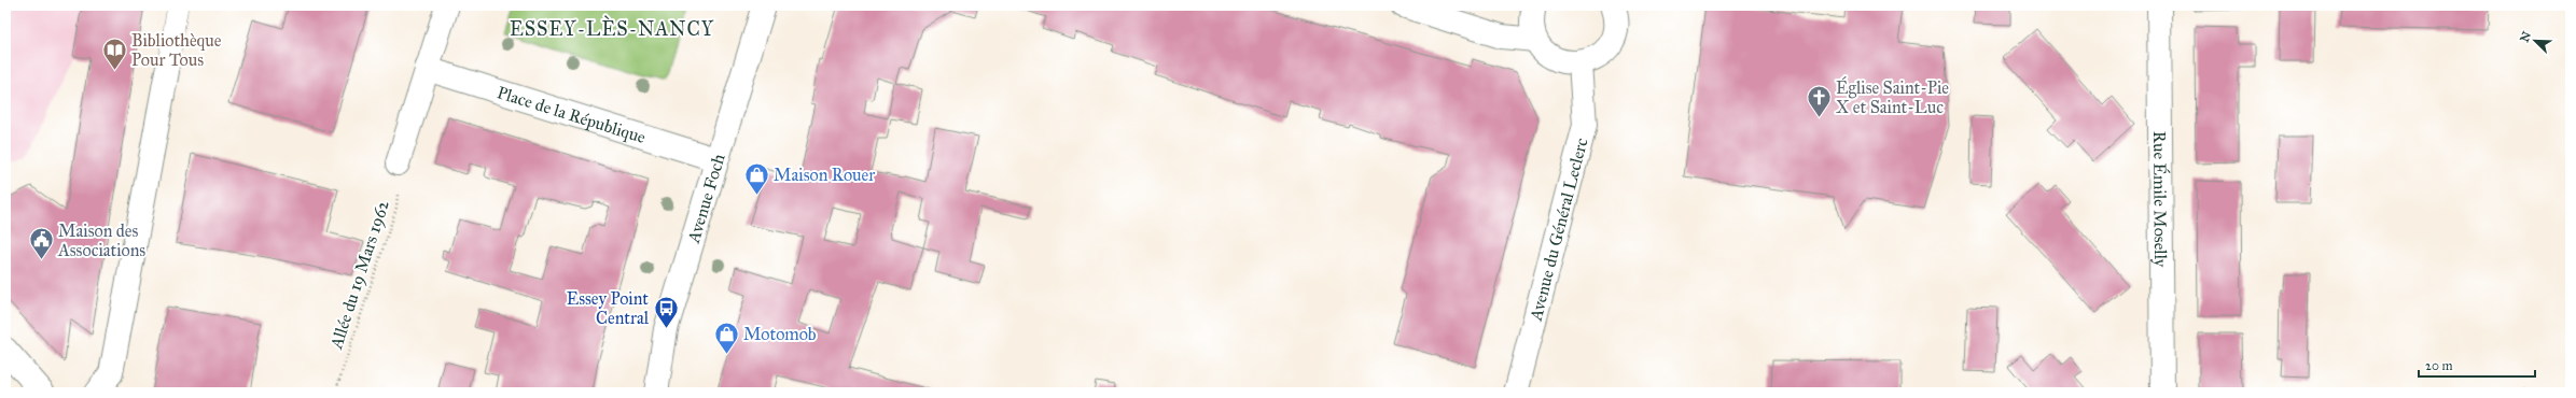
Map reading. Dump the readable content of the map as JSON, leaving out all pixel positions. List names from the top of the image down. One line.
{"streets":{"street":["Place de la République","Avenue Foch","Rue Émile Moselly","Avenue du Général Leclerc"],"path":["Allée du 19 Mars 1962"]},"crossings":[["Place de la République","Avenue Foch"]],"districts":["ESSEY-LÈS-NANCY"],"places":{"library":["Bibliothèque Pour Tous"],"church":["Église Saint-Pie X et Saint-Luc"],"shop":["Maison Rouer","Motomob"],"public building":["Maison des Associations"],"bus stop":["Essey Point Central"]},"scale_bar":"20 m","north":"top left"}
